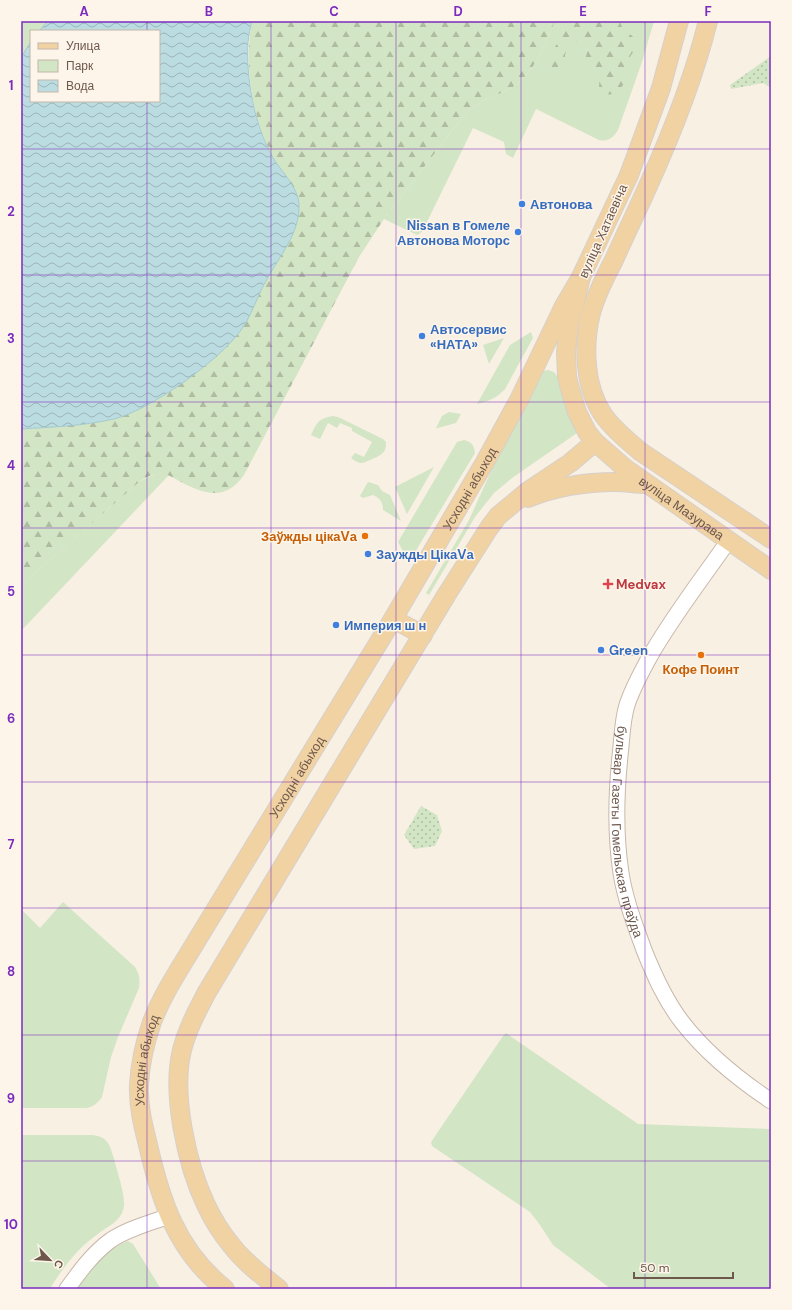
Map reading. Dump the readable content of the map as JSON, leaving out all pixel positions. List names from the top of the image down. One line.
{"streets":{"main road":["вуліца Хатаевіча","Усходні абыход","вуліца Мазурава"],"street":["бульвар Газеты Гомельская праўда"]},"crossings":[["вуліца Хатаевіча","Усходні абыход"],["вуліца Хатаевіча","вуліца Мазурава"],["вуліца Мазурава","бульвар Газеты Гомельская праўда"]],"places":{"other":["Автонова","Nissan в Гомеле Автонова Моторс","Автосервис «НАТА»","Заўжды цікаVа","Заужды ЦікаVа","Империя ш н","Green","Кофе Поинт"],"health":["Medvax"]},"legend":["Улица","Парк","Вода"],"scale_bar":"50 m","north":"bottom right","grid":{"columns":["A","B","C","D","E","F"],"rows":["1","2","3","4","5","6","7","8","9","10"]}}
